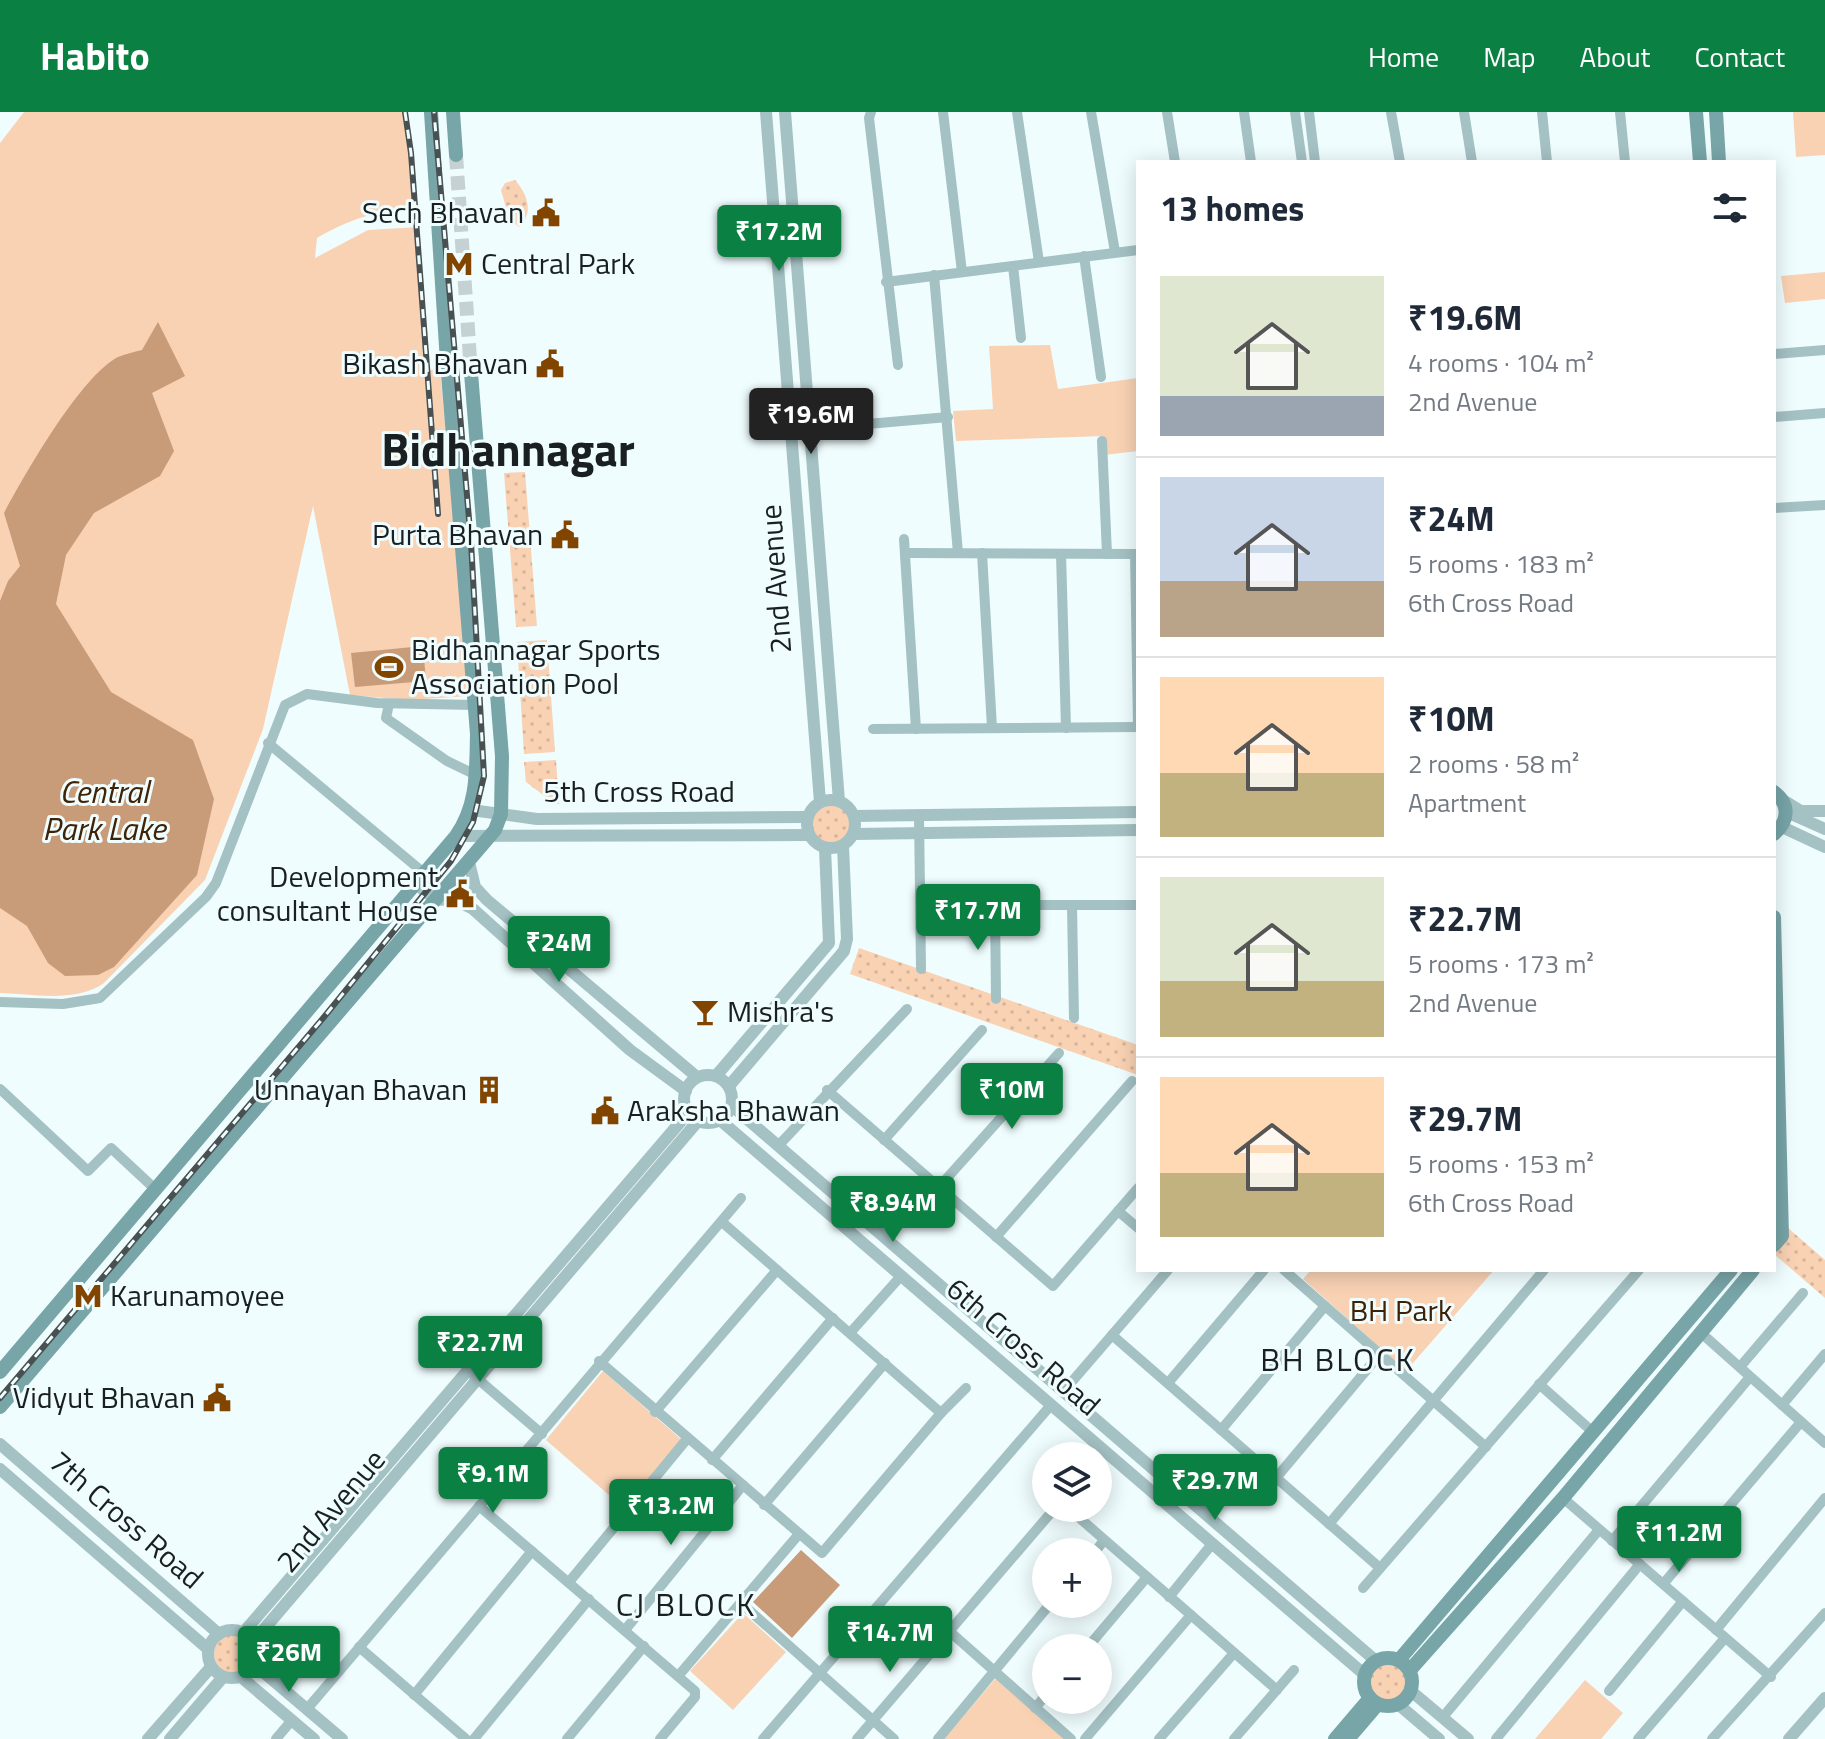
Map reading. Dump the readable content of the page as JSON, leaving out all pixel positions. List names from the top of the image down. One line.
{"streets":{"street":["2nd Avenue","5th Cross Road","6th Cross Road","7th Cross Road"]},"crossings":[["2nd Avenue","5th Cross Road"],["2nd Avenue","6th Cross Road"],["2nd Avenue","7th Cross Road"]],"districts":["Bidhannagar","BH BLOCK","CJ BLOCK"],"water":["Central Park Lake"],"parks":["BH Park"],"places":{"public building":["Sech Bhavan","Bikash Bhavan","Purta Bhavan","Development consultant House","Araksha Bhawan","Vidyut Bhavan"],"metro station":["Central Park","Karunamoyee"],"sports":["Bidhannagar Sports Association Pool"],"bar":["Mishra's"],"building":["Unnayan Bhavan"]},"page":{"header":"Habito","nav":["Home","Map","About","Contact"],"heading":"13 homes","price":["₹17.2M","₹19.6M","₹17.7M","₹24M","₹10M","₹8.94M","₹22.7M","₹9.1M","₹29.7M","₹13.2M","₹11.2M","₹14.7M","₹26M"],"list":[{"name":"₹19.6M","note":"4 rooms · 104 m² · 2nd Avenue"},{"name":"₹24M","note":"5 rooms · 183 m² · 6th Cross Road"},{"name":"₹10M","note":"2 rooms · 58 m² · Apartment"},{"name":"₹22.7M","note":"5 rooms · 173 m² · 2nd Avenue"},{"name":"₹29.7M","note":"5 rooms · 153 m² · 6th Cross Road"}],"map_buttons":["+","−"]}}
